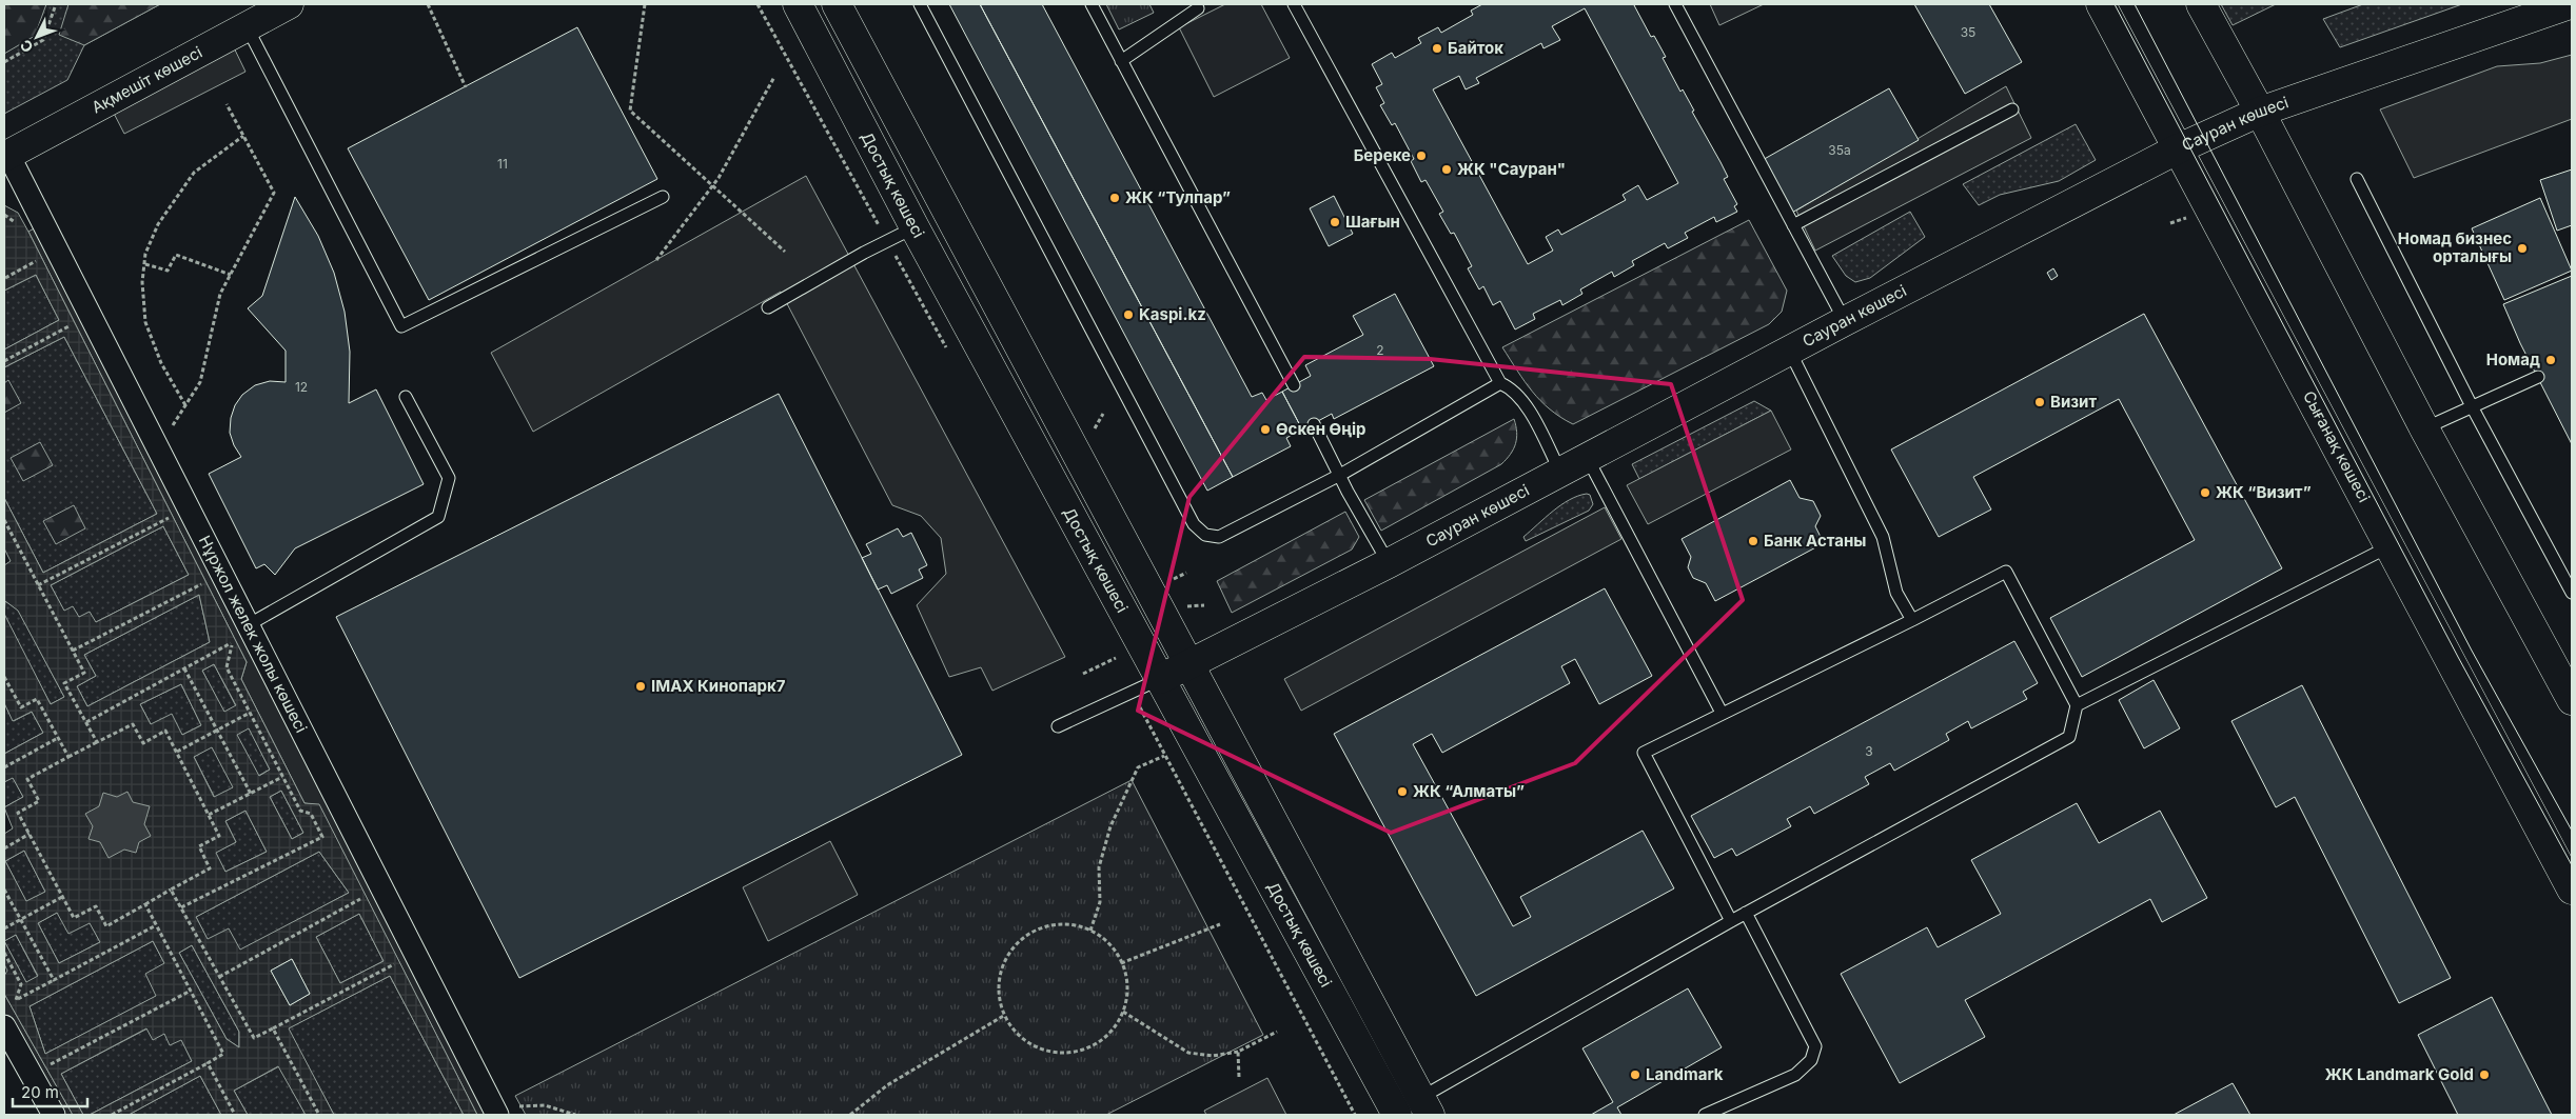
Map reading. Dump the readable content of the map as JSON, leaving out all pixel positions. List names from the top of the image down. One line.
{"streets":{"street":["Ақмешіт көшесі","Сауран көшесі","Достық көшесі","Сығанақ көшесі","Нұржол желек жолы көшесі"]},"crossings":[["Ақмешіт көшесі","Нұржол желек жолы көшесі"],["Сауран көшесі","Достық көшесі"],["Сауран көшесі","Сығанақ көшесі"]],"places":["Байток","Береке","ЖК \"Сауран\"","ЖК “Тулпар”","Шағын","Номад бизнес орталығы","Kaspi.kz","Номад","Визит","Өскен Өңір","ЖК “Визит”","Банк Астаны","IMAX Кинопарк7","ЖК “Алматы”","Landmark","ЖК Landmark Gold"],"house_numbers":["35","35а","11","2","12","3"],"scale_bar":"20 m","north":"bottom left"}
